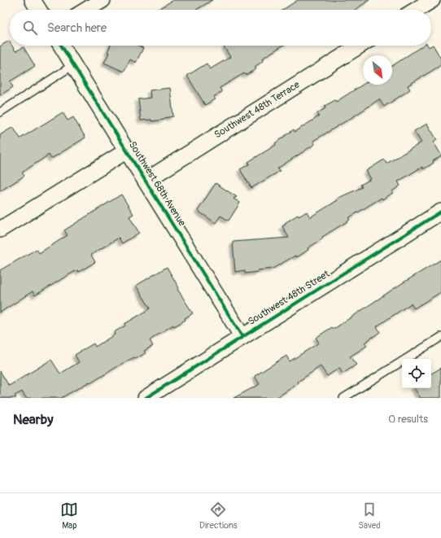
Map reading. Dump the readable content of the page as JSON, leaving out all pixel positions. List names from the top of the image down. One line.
{"streets":{"street":["Southwest 48th Terrace","Southwest 68th Avenue","Southwest 48th Street"]},"crossings":[["Southwest 48th Terrace","Southwest 68th Avenue"],["Southwest 68th Avenue","Southwest 48th Street"]],"north":"bottom right","page":{"search":"Search here","heading":["Nearby","0 results"],"nav":["Map","Directions","Saved"]}}
